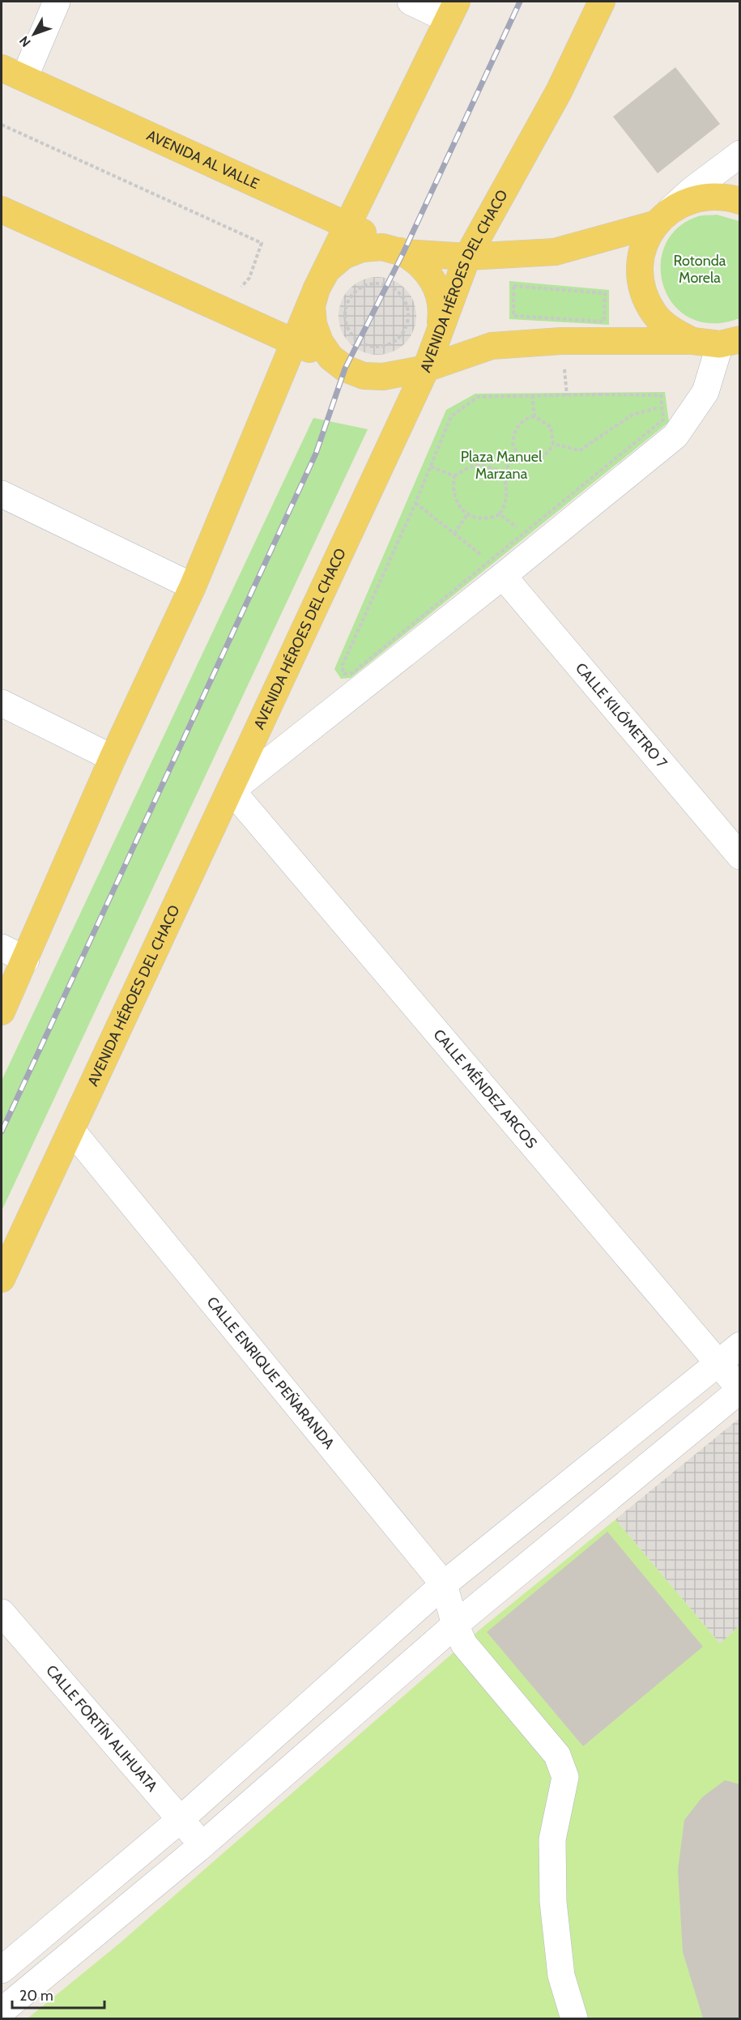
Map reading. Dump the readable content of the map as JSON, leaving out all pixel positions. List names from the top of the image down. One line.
{"streets":{"main road":["AVENIDA AL VALLE","AVENIDA HÉROES DEL CHACO"],"street":["CALLE KILÓMETRO 7","CALLE MÉNDEZ ARCOS","CALLE ENRIQUE PEÑARANDA","CALLE FORTÍN ALIHUATA"]},"crossings":[["AVENIDA HÉROES DEL CHACO","CALLE MÉNDEZ ARCOS"],["AVENIDA HÉROES DEL CHACO","CALLE ENRIQUE PEÑARANDA"]],"parks":["Rotonda Morela","Plaza Manuel Marzana"],"scale_bar":"20 m","north":"bottom left"}
